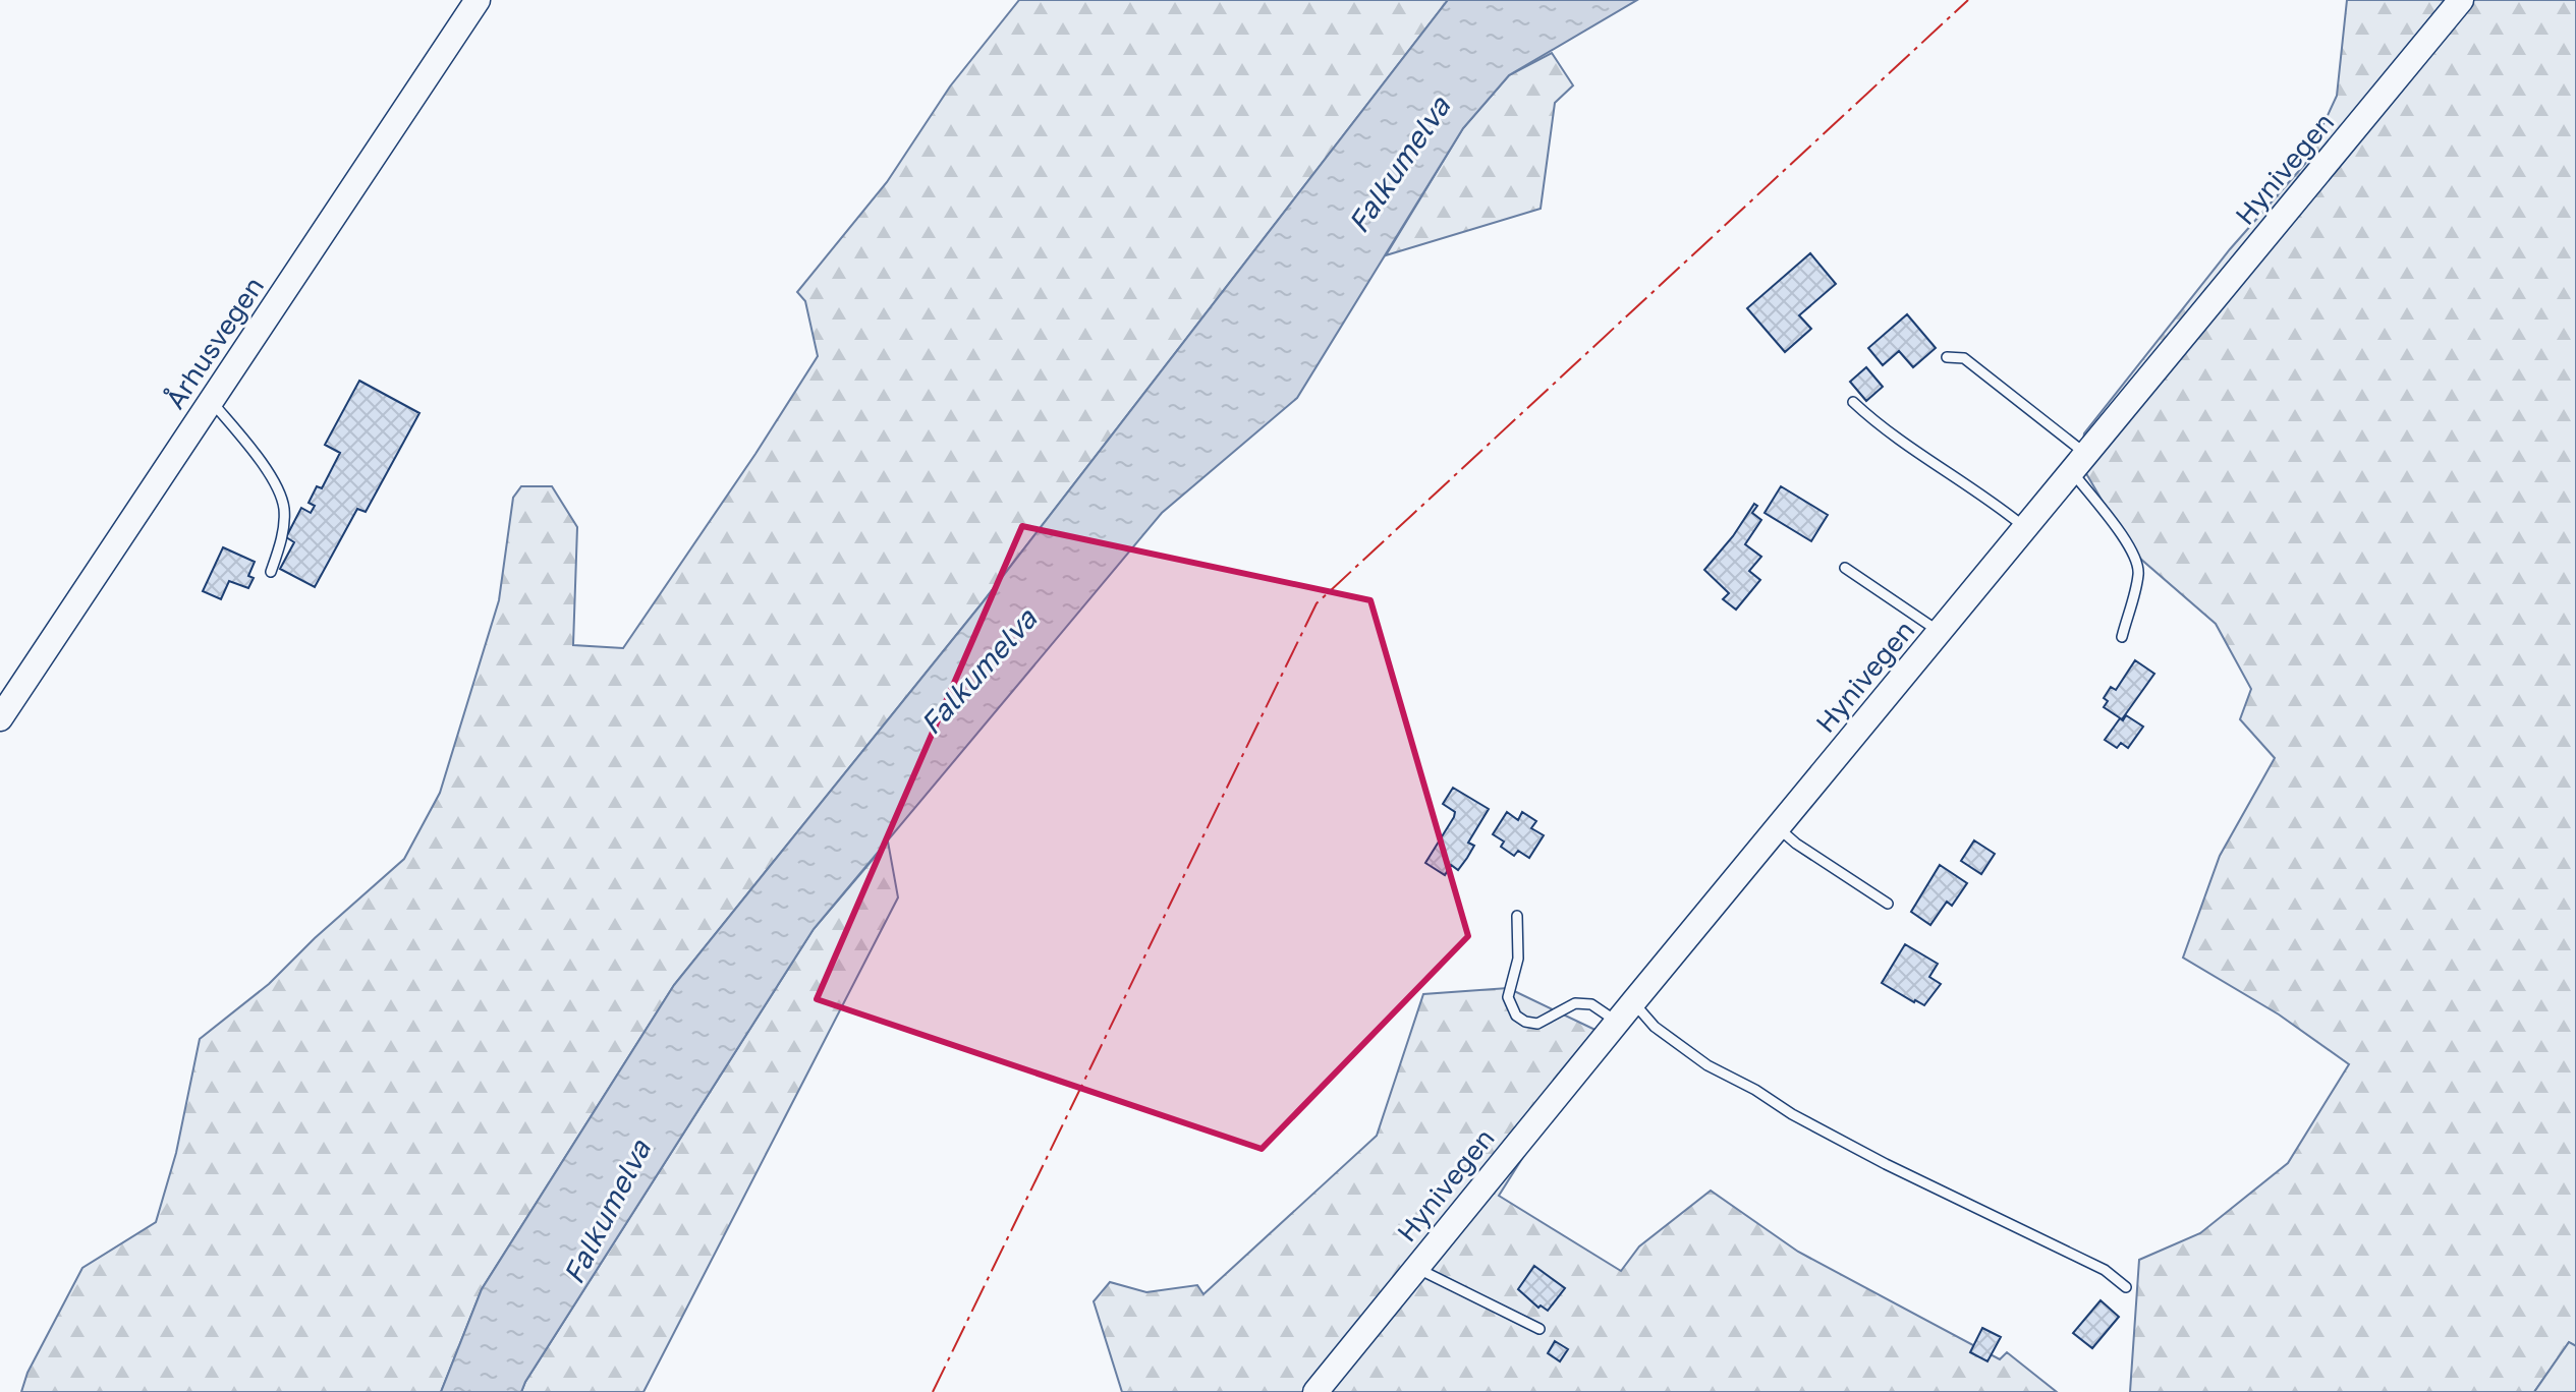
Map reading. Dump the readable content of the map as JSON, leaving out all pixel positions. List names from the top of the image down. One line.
{"streets":{"main road":["Hynivegen","Århusvegen"]},"water":["Falkumelva"]}
